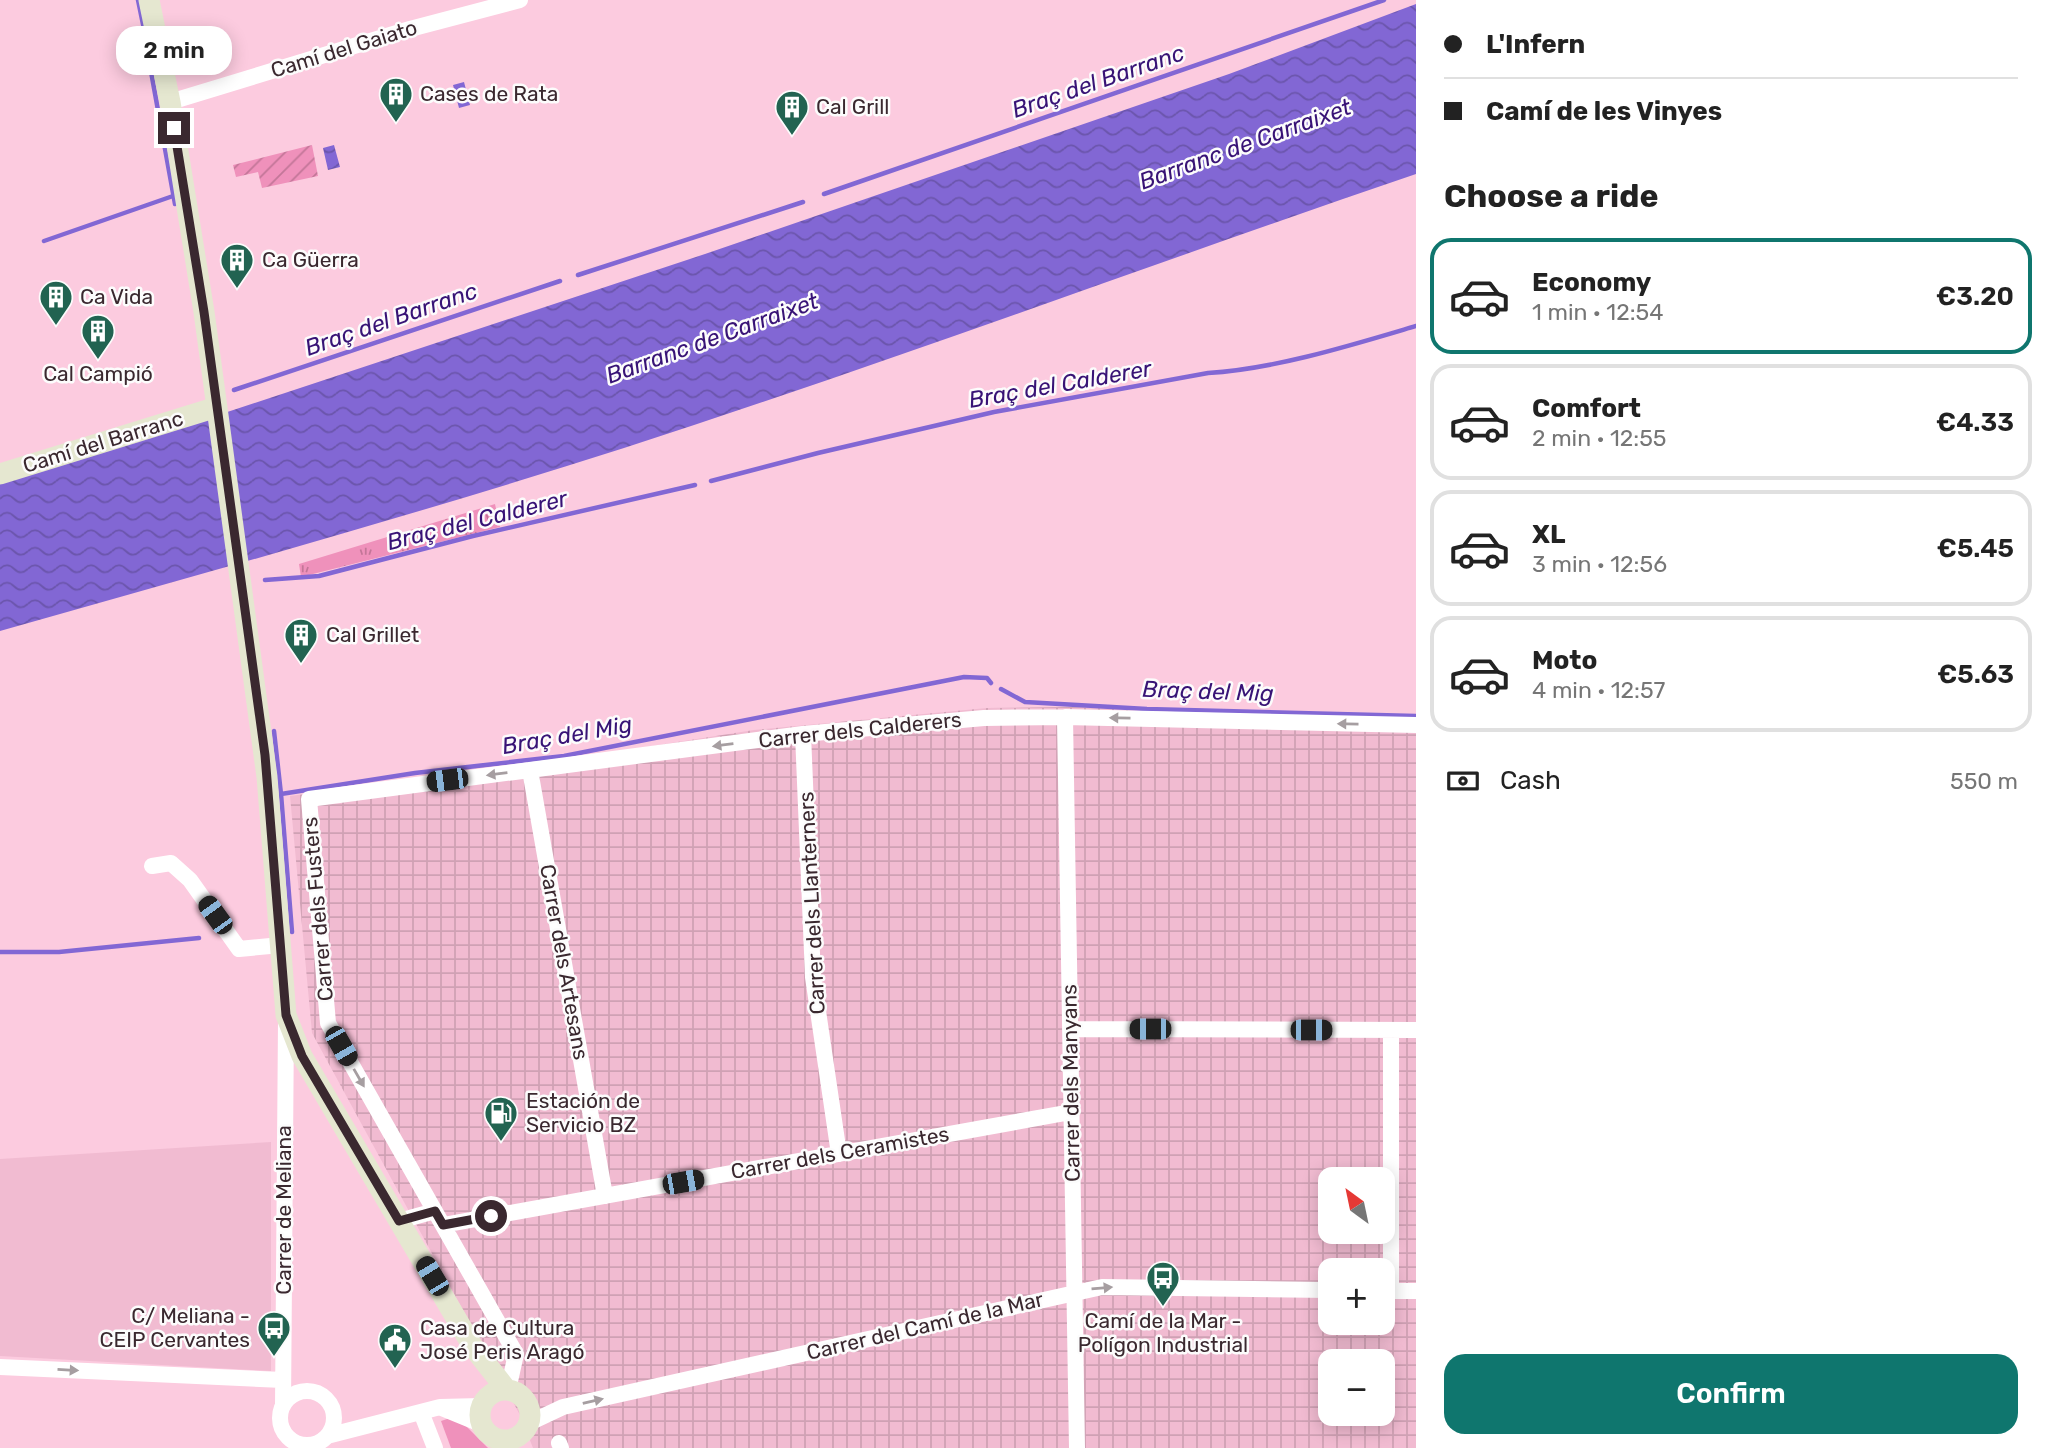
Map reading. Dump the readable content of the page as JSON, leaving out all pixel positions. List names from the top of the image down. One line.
{"streets":{"main road":["Camí del Barranc"],"street":["Camí del Gaiato","Carrer dels Calderers","Carrer dels Llanterners","Carrer dels Fusters","Carrer dels Artesans","Carrer dels Manyans","Carrer dels Ceramistes","Carrer de Meliana","Carrer del Camí de la Mar"]},"crossings":[["Carrer dels Calderers","Carrer dels Llanterners"],["Carrer dels Calderers","Carrer dels Fusters"],["Carrer dels Calderers","Carrer dels Artesans"],["Carrer dels Calderers","Carrer dels Manyans"],["Carrer dels Llanterners","Carrer dels Ceramistes"],["Carrer dels Fusters","Carrer dels Ceramistes"],["Carrer dels Artesans","Carrer dels Ceramistes"],["Carrer dels Manyans","Carrer dels Ceramistes"],["Carrer dels Manyans","Carrer del Camí de la Mar"]],"one_way":["Carrer dels Calderers","Carrer dels Fusters","Carrer del Camí de la Mar"],"water":["Braç del Barranc","Barranc de Carraixet","Braç del Calderer","Braç del Mig"],"places":{"building":["Cases de Rata","Cal Grill","Ca Güerra","Ca Vida","Cal Campió","Cal Grillet"],"fuel station":["Estación de Servicio BZ"],"bus stop":["Camí de la Mar - Polígon Industrial","C/ Meliana - CEIP Cervantes"],"public building":["Casa de Cultura José Peris Aragó"]},"north":"top left","page":{"banner":["L'Infern","Camí de les Vinyes"],"bubble":"2 min","heading":"Choose a ride","list":[{"name":"Economy","note":"1 min · 12:54","value":"€3.20"},{"name":"Comfort","note":"2 min · 12:55","value":"€4.33"},{"name":"XL","note":"3 min · 12:56","value":"€5.45"},{"name":"Moto","note":"4 min · 12:57","value":"€5.63"}],"pay":["Cash","550 m"],"map_buttons":["+","−"],"buttons":"Confirm"}}
